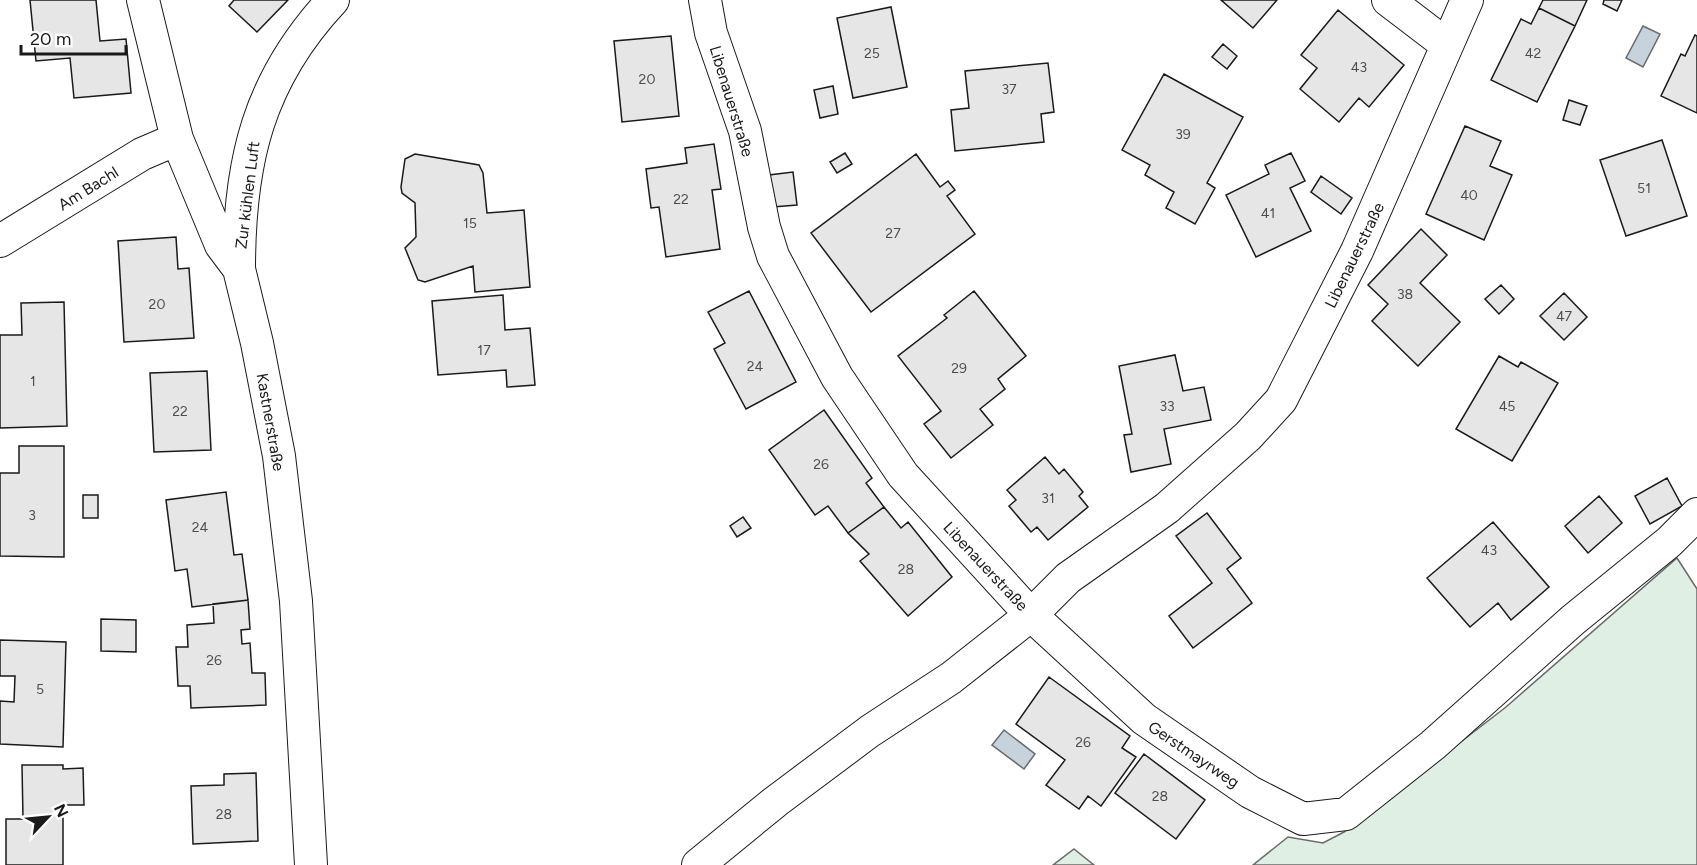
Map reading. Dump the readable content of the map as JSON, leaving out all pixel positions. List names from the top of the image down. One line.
{"streets":{"street":["Libenauerstraße","Am Bachl","Zur kühlen Luft","Kastnerstraße","Gerstmayrweg"]},"crossings":[["Libenauerstraße","Gerstmayrweg"],["Am Bachl","Kastnerstraße"],["Zur kühlen Luft","Kastnerstraße"]],"house_numbers":["25","42","43","20","37","39","51","40","22","41","15","27","38","20","47","17","24","29","1","33","45","22","26","31","3","24","43","28","26","5","26","28","28"],"scale_bar":"20 m","north":"top right"}
